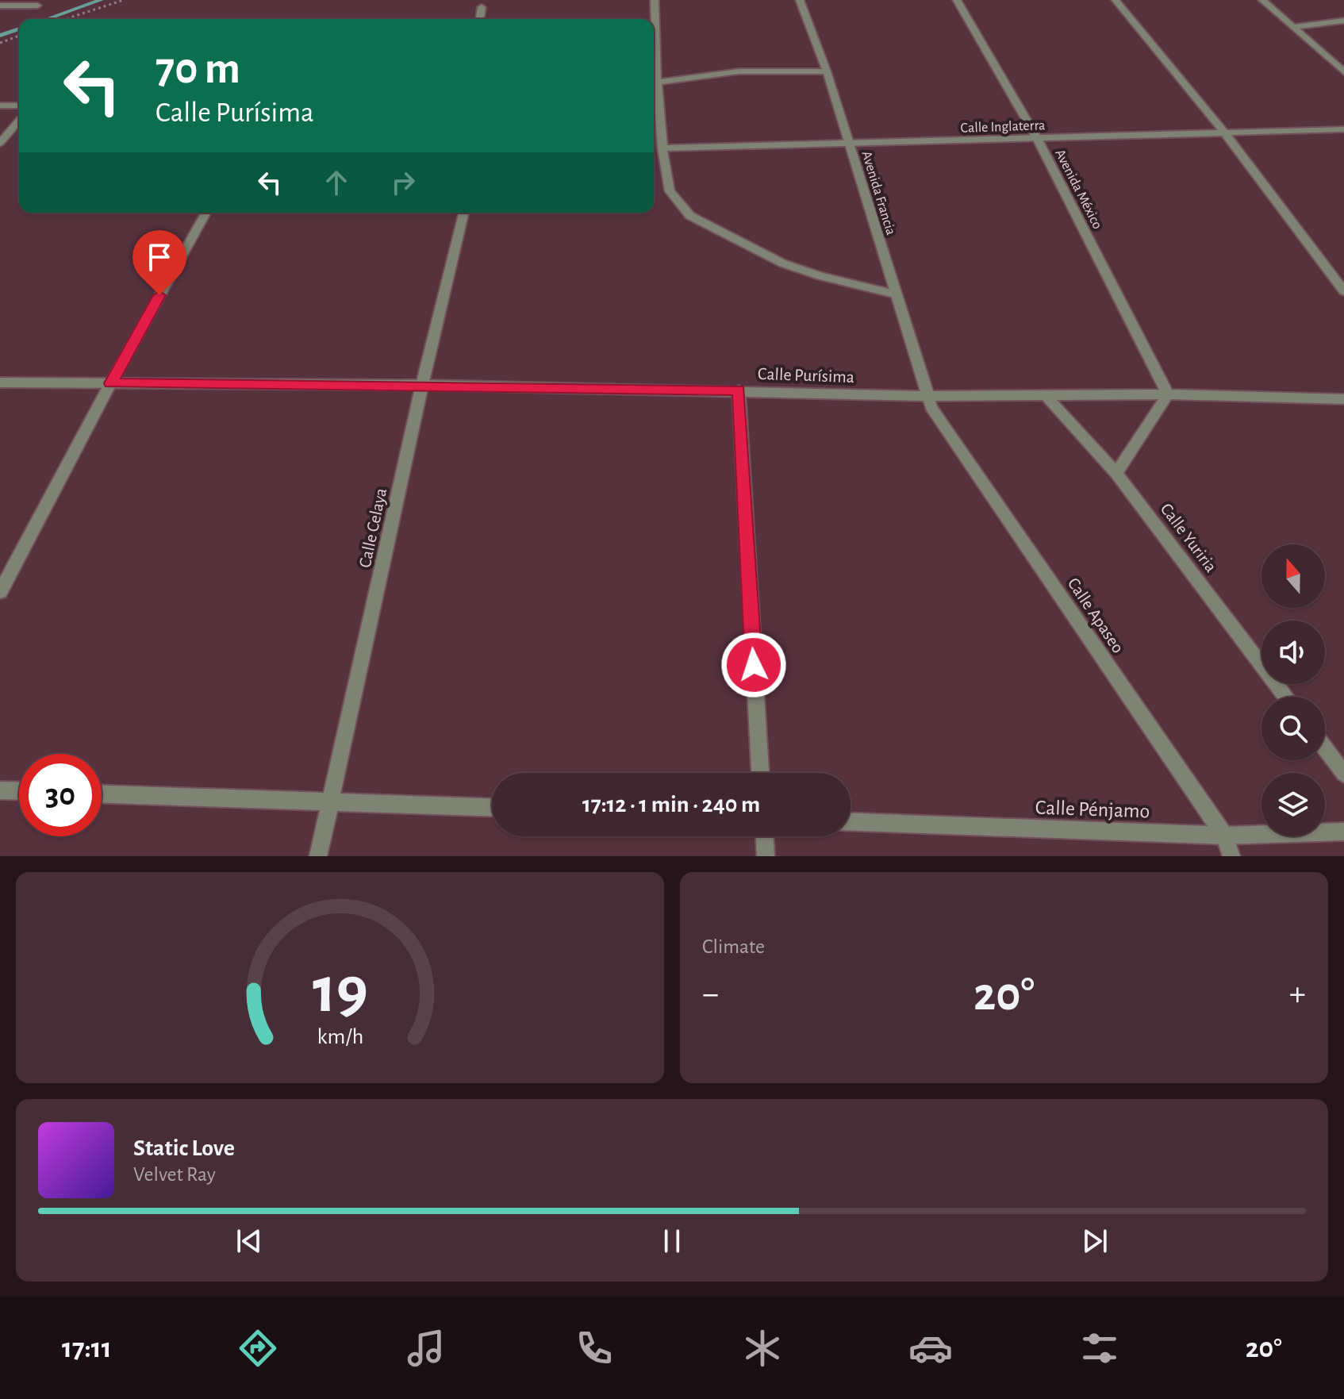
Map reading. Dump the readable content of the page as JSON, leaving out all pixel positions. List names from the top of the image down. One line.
{"streets":{"street":["Calle Inglaterra","Avenida México","Avenida Francia","Calle Purísima","Calle Celaya","Calle Yuriria","Calle Apaseo","Calle Pénjamo"]},"crossings":[["Calle Inglaterra","Avenida México"],["Calle Inglaterra","Avenida Francia"],["Avenida México","Calle Purísima"],["Avenida Francia","Calle Purísima"],["Avenida Francia","Calle Apaseo"],["Calle Purísima","Calle Celaya"],["Calle Purísima","Calle Yuriria"],["Calle Purísima","Calle Apaseo"],["Calle Apaseo","Calle Pénjamo"]],"north":"top","page":{"turn":["70 m","Calle Purísima"],"limit":"30","trip":"17:12 · 1 min · 240 m","tile":"Climate","heat":["−","20°","+"],"song":["Static Love","Velvet Ray"],"tabs":["17:11","20°"],"gauge":["19","km/h"]}}
